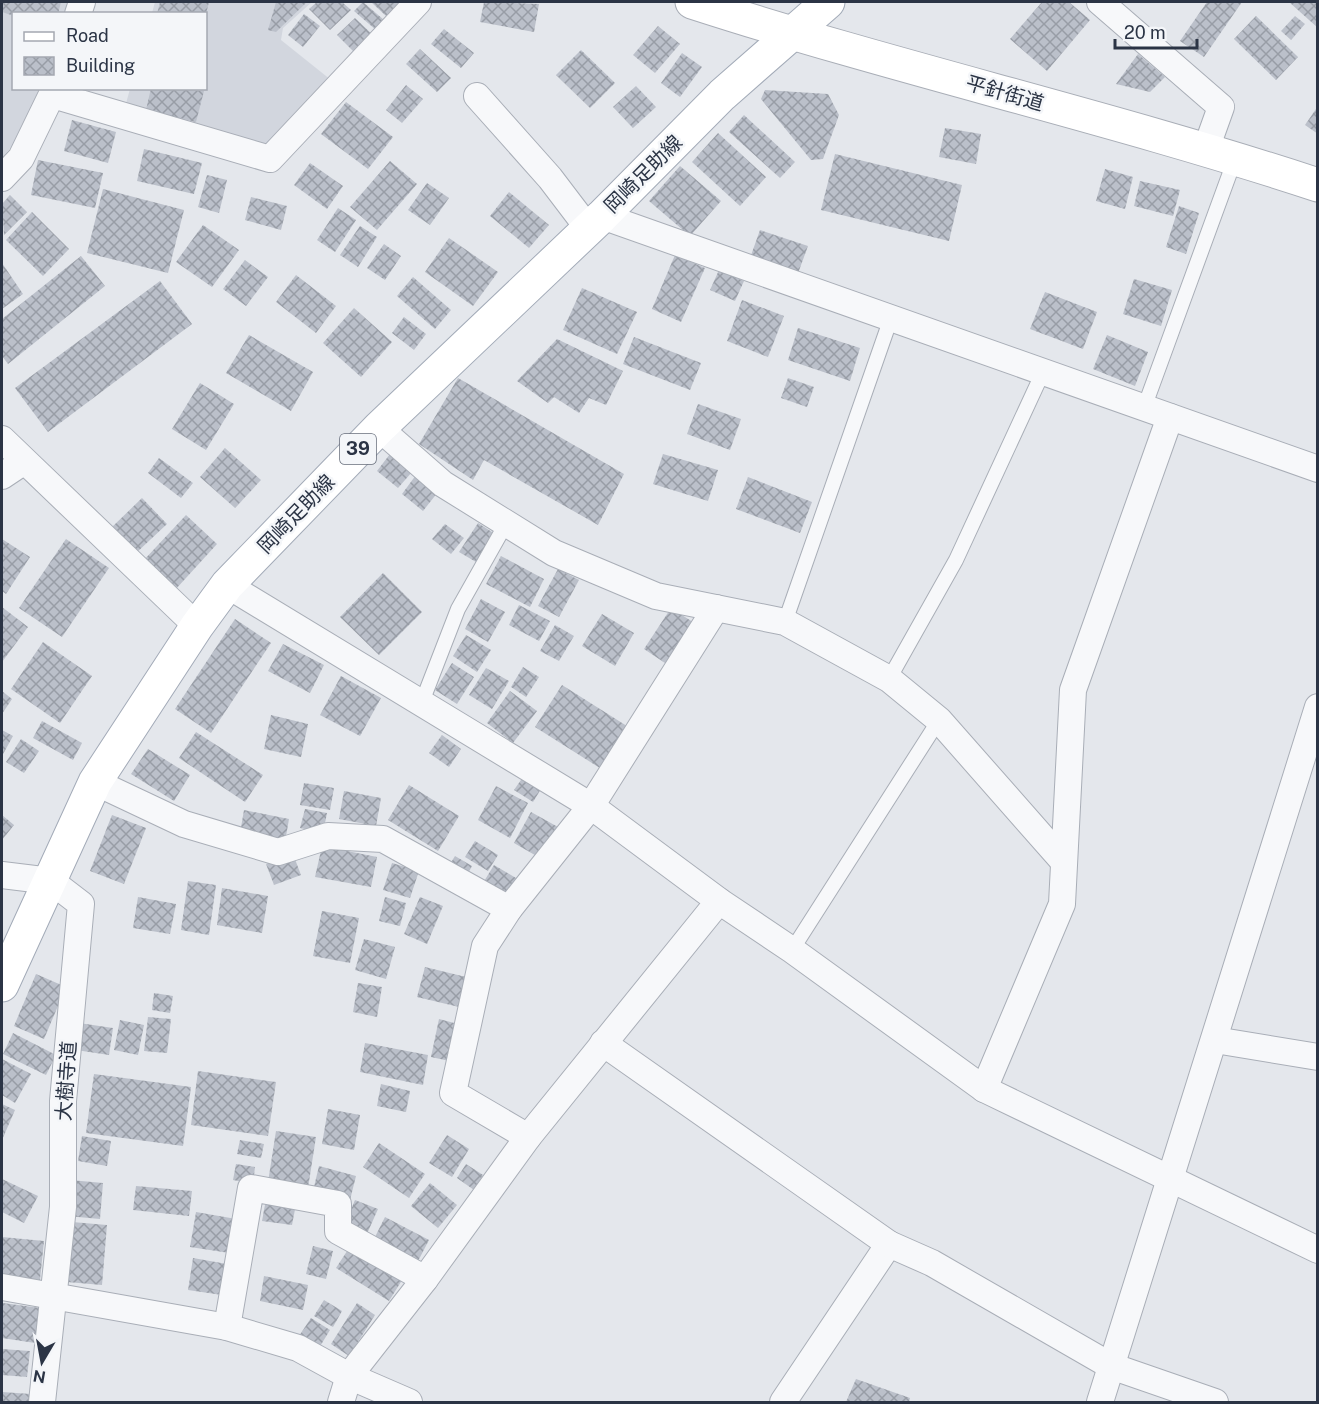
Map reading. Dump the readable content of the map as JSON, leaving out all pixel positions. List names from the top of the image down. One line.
{"streets":{"main road":["平針街道","岡崎足助線","39"],"street":["大樹寺道"]},"crossings":[["平針街道","岡崎足助線"],["岡崎足助線","大樹寺道"]],"legend":["Road","Building"],"scale_bar":"20 m","north":"bottom"}
